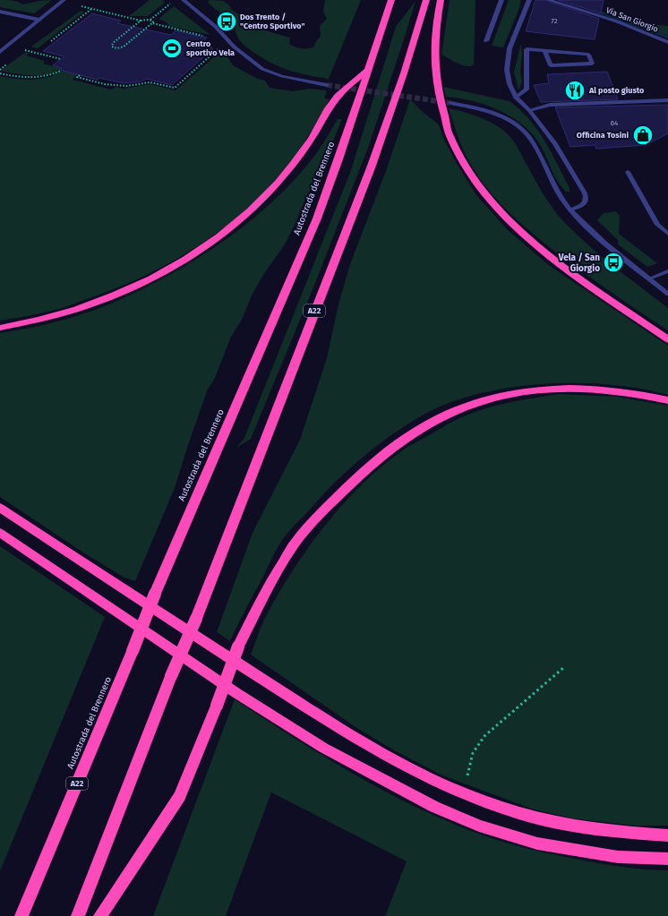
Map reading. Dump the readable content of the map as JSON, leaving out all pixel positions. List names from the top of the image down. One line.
{"streets":{"highway":["Autostrada del Brennero","A22"],"street":["Via San Giorgio"]},"places":{"bus stop":["Dos Trento / \"Centro Sportivo\"","Vela / San Giorgio"],"sports":["Centro sportivo Vela"],"restaurant":["Al posto giusto"],"shop":["Officina Tosini"]},"house_numbers":["72","64"]}
